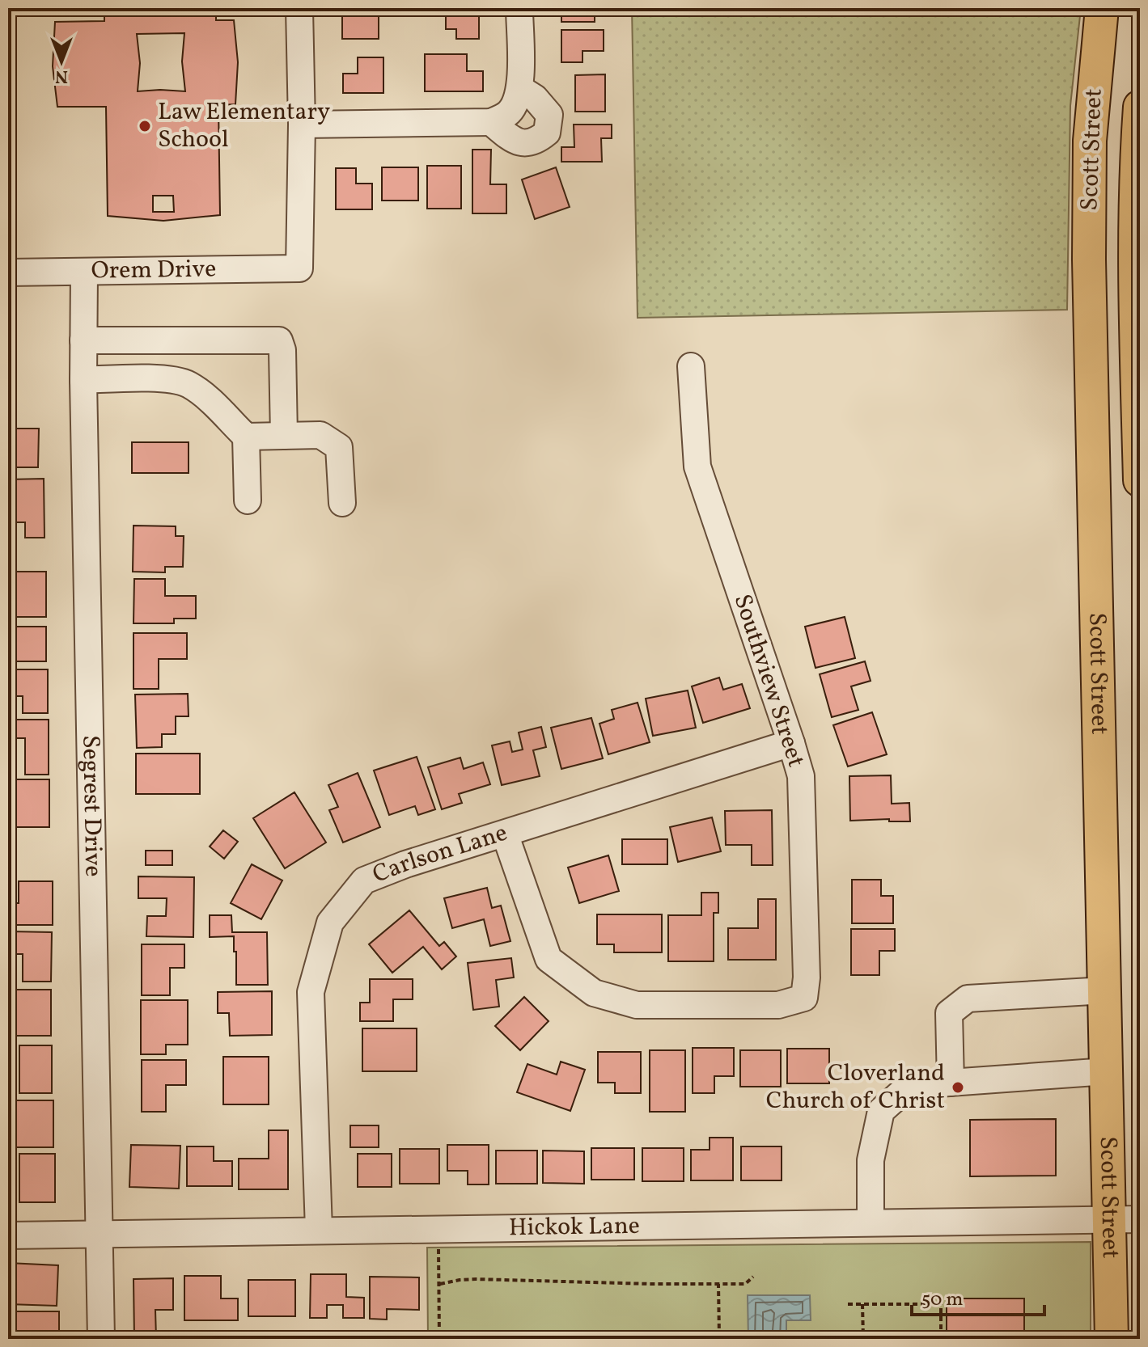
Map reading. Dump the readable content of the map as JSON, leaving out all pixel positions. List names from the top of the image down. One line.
{"streets":{"main road":["Scott Street"],"street":["Orem Drive","Southview Street","Segrest Drive","Carlson Lane","Hickok Lane"]},"crossings":[["Scott Street","Hickok Lane"],["Orem Drive","Segrest Drive"],["Southview Street","Carlson Lane"],["Segrest Drive","Hickok Lane"],["Carlson Lane","Hickok Lane"]],"places":["Law Elementary School","Cloverland Church of Christ"],"scale_bar":"50 m","north":"bottom"}
